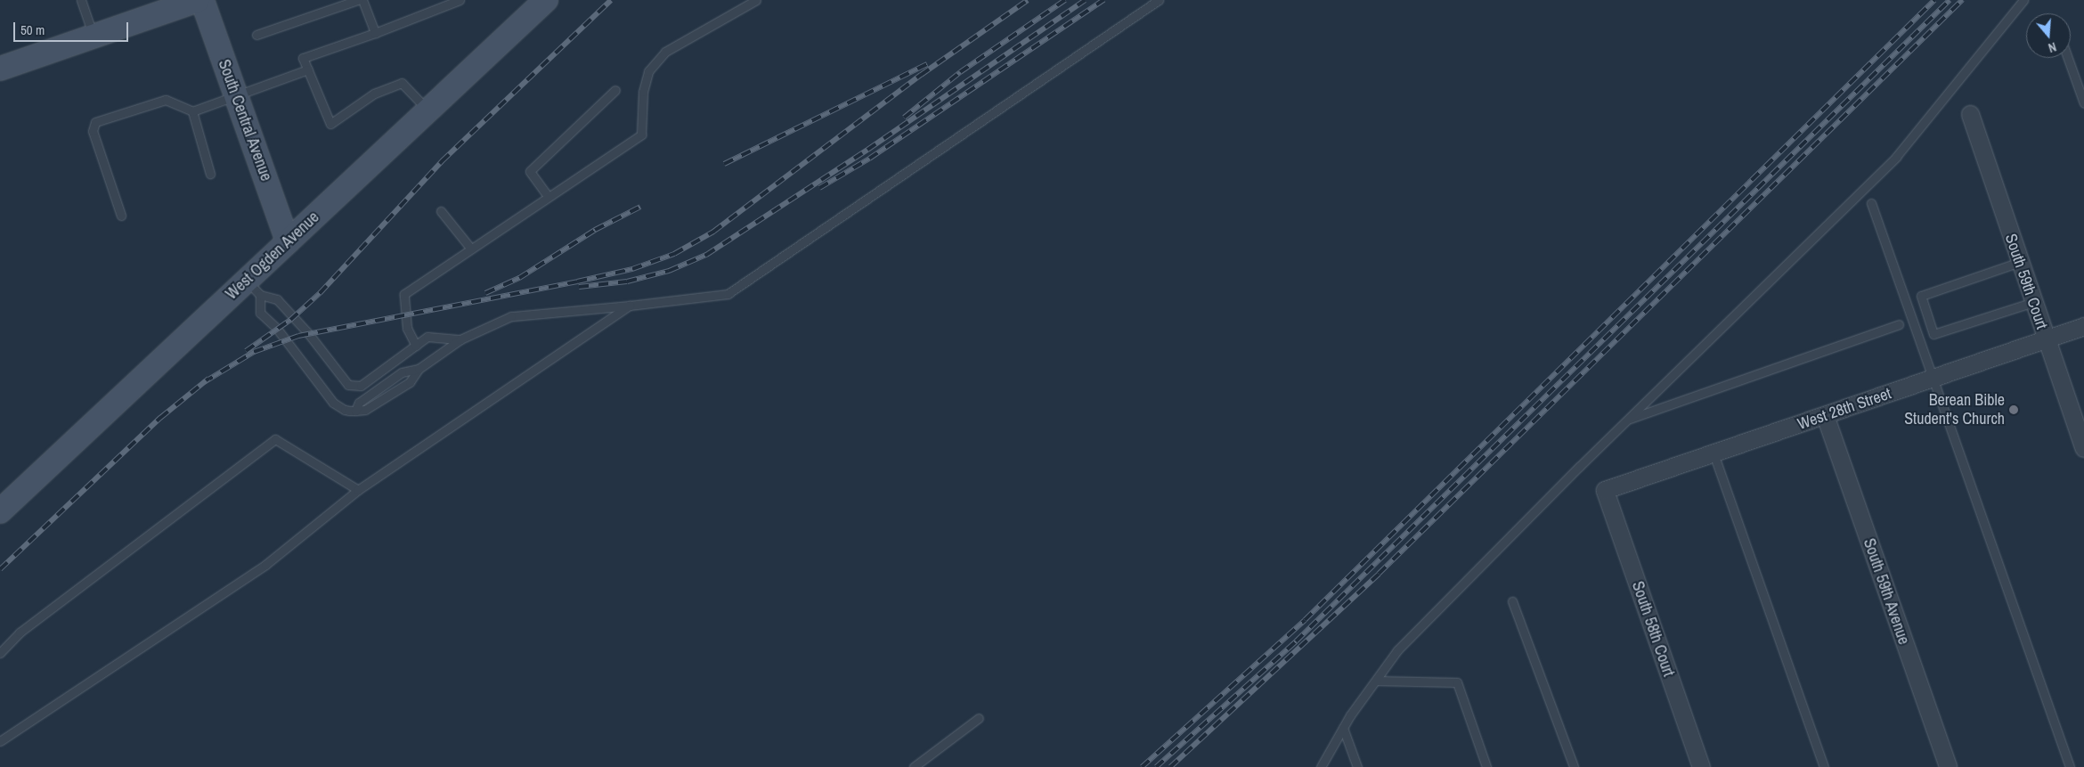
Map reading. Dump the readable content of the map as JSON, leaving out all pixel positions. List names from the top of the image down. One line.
{"streets":{"main road":["South Central Avenue","West Ogden Avenue"],"street":["South 59th Court","West 28th Street","South 59th Avenue","South 58th Court"]},"crossings":[["South Central Avenue","West Ogden Avenue"],["South 59th Court","West 28th Street"],["West 28th Street","South 59th Avenue"],["West 28th Street","South 58th Court"]],"places":["Berean Bible Student's Church"],"scale_bar":"50 m","north":"bottom"}
